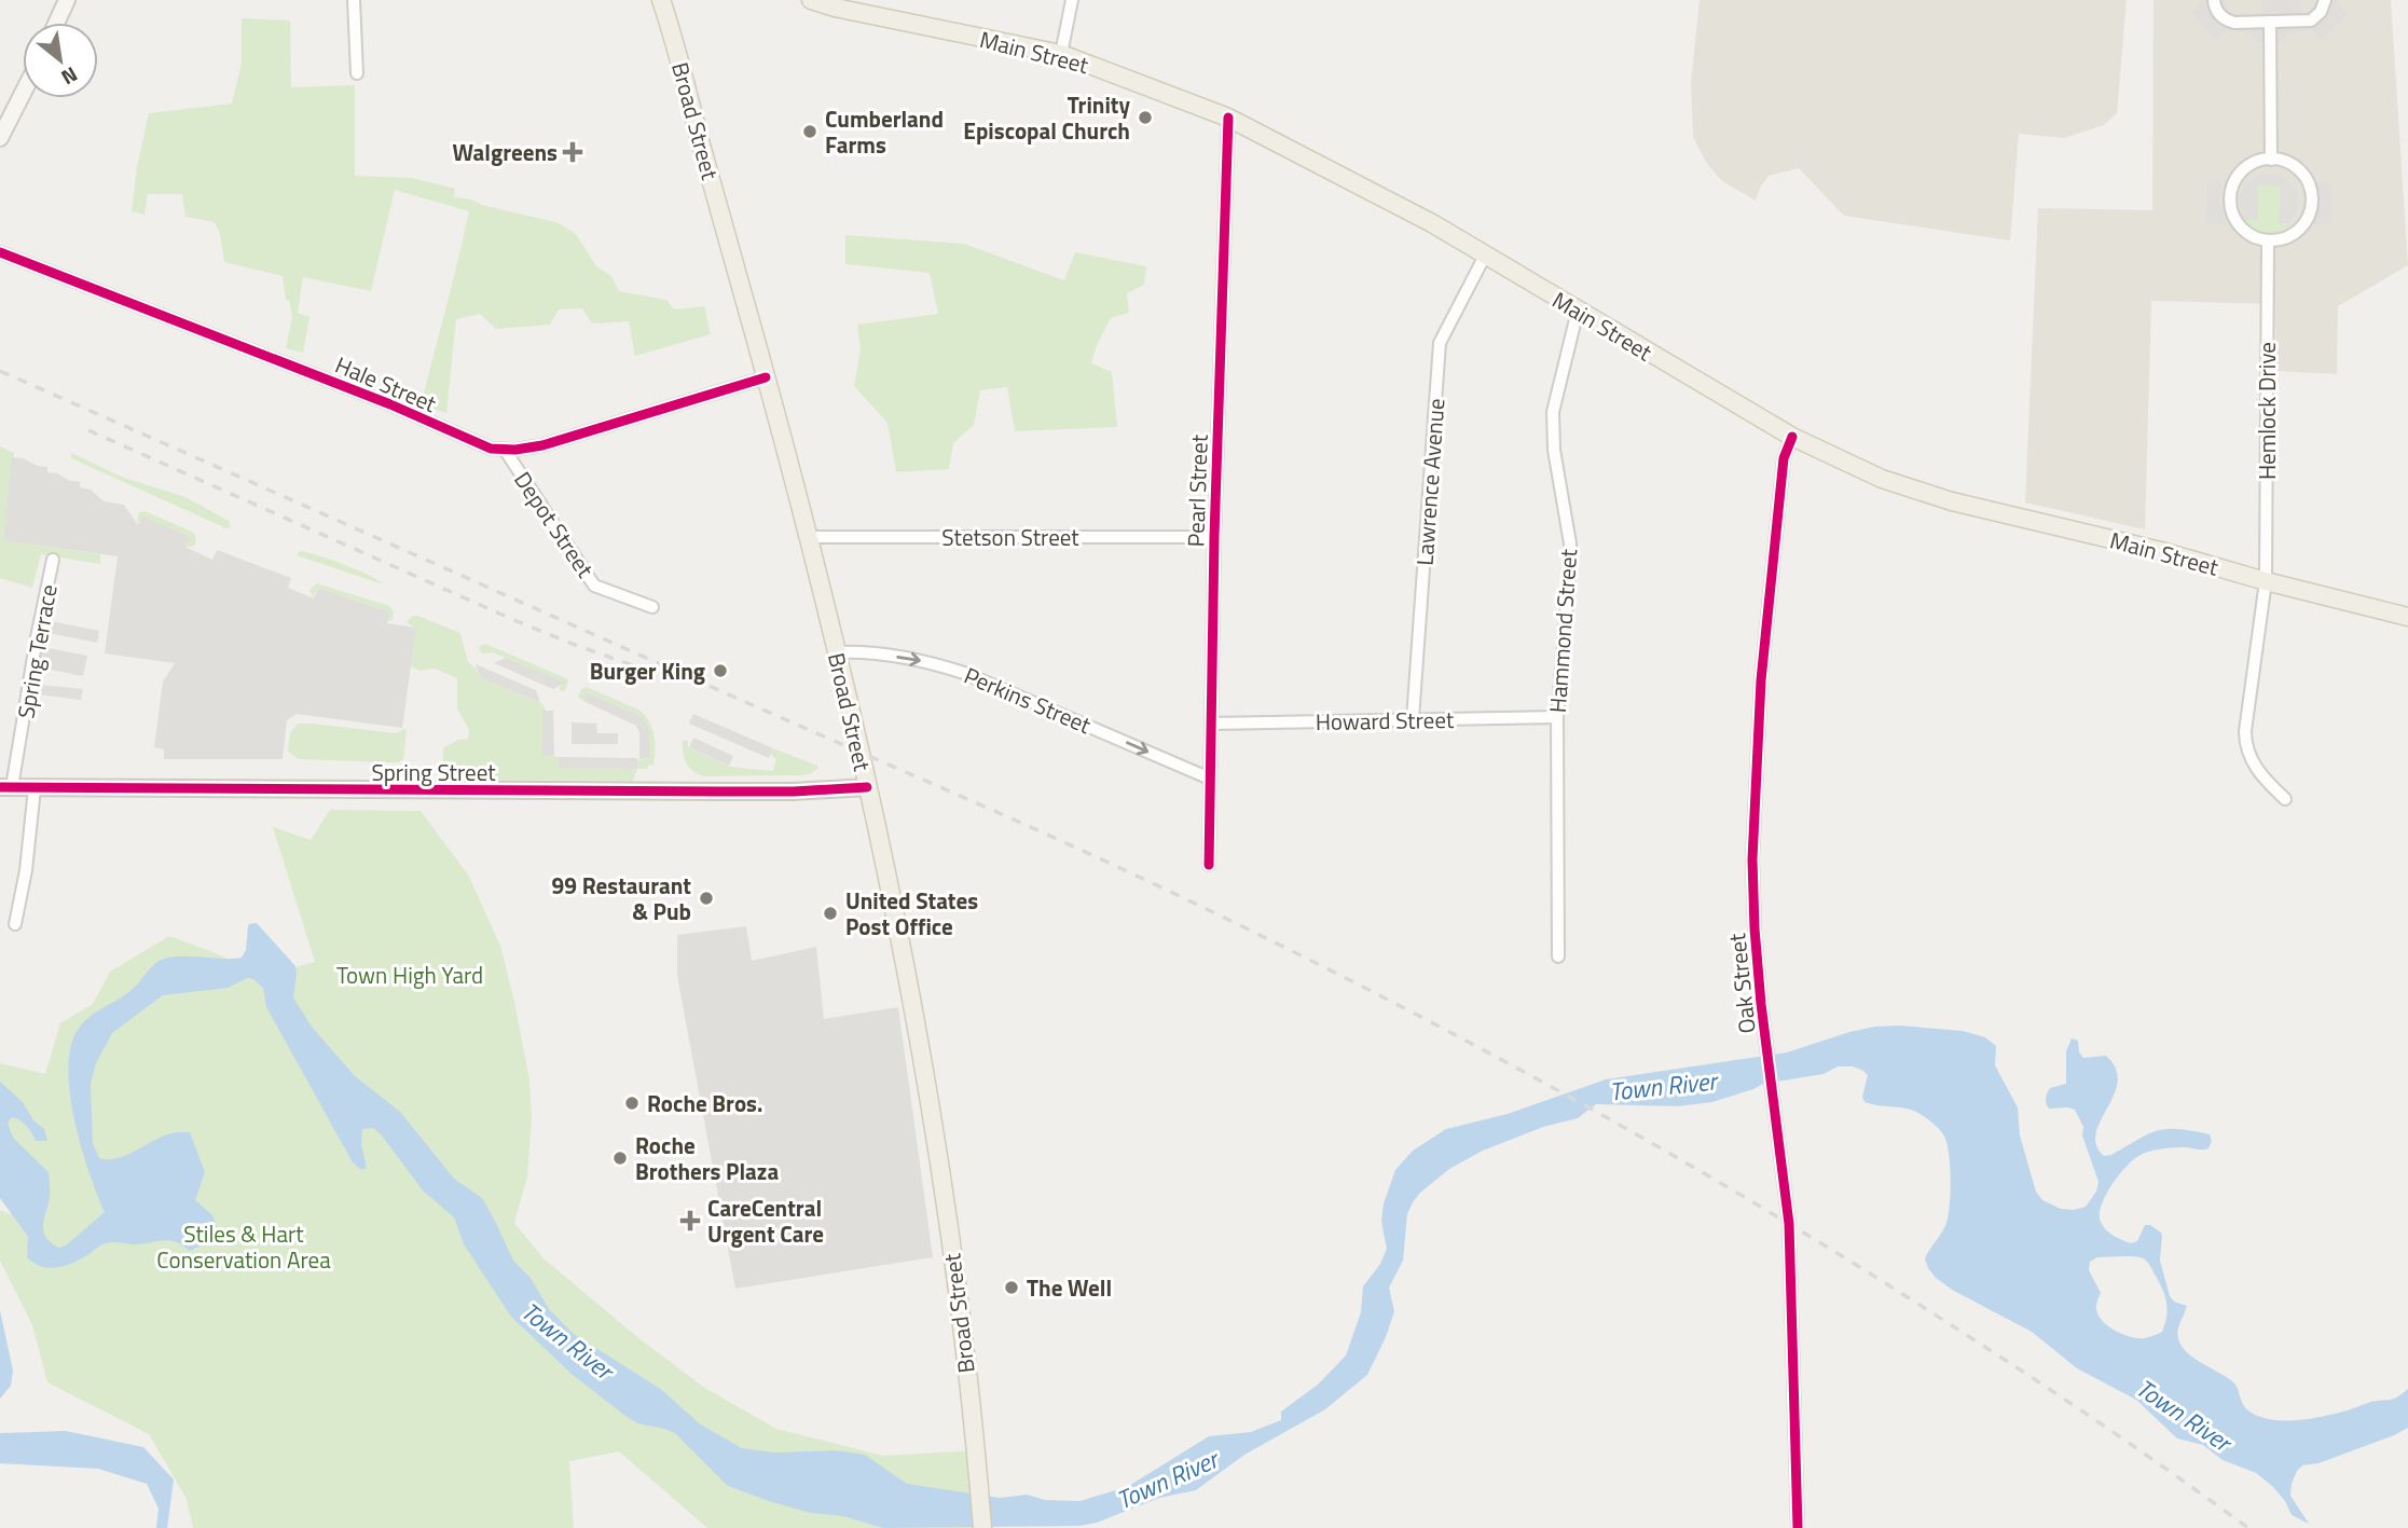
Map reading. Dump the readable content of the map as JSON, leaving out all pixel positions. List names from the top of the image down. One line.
{"streets":{"main road":["Main Street","Broad Street"],"street":["Hale Street","Hemlock Drive","Lawrence Avenue","Pearl Street","Depot Street","Stetson Street","Hammond Street","Spring Terrace","Perkins Street","Howard Street","Spring Street","Oak Street"]},"crossings":[["Main Street","Hemlock Drive"],["Main Street","Lawrence Avenue"],["Main Street","Pearl Street"],["Main Street","Hammond Street"],["Main Street","Oak Street"],["Broad Street","Hale Street"],["Broad Street","Stetson Street"],["Broad Street","Perkins Street"],["Broad Street","Spring Street"],["Hale Street","Depot Street"],["Lawrence Avenue","Howard Street"],["Pearl Street","Stetson Street"],["Pearl Street","Perkins Street"],["Pearl Street","Howard Street"],["Hammond Street","Howard Street"],["Spring Terrace","Spring Street"]],"one_way":["Perkins Street"],"water":["Town River"],"parks":["Town High Yard","Stiles & Hart Conservation Area"],"places":{"other":["Trinity Episcopal Church","Cumberland Farms","Burger King","99 Restaurant & Pub","United States Post Office","Roche Bros.","Roche Brothers Plaza","The Well"],"health":["Walgreens","CareCentral Urgent Care"]},"north":"bottom right"}
